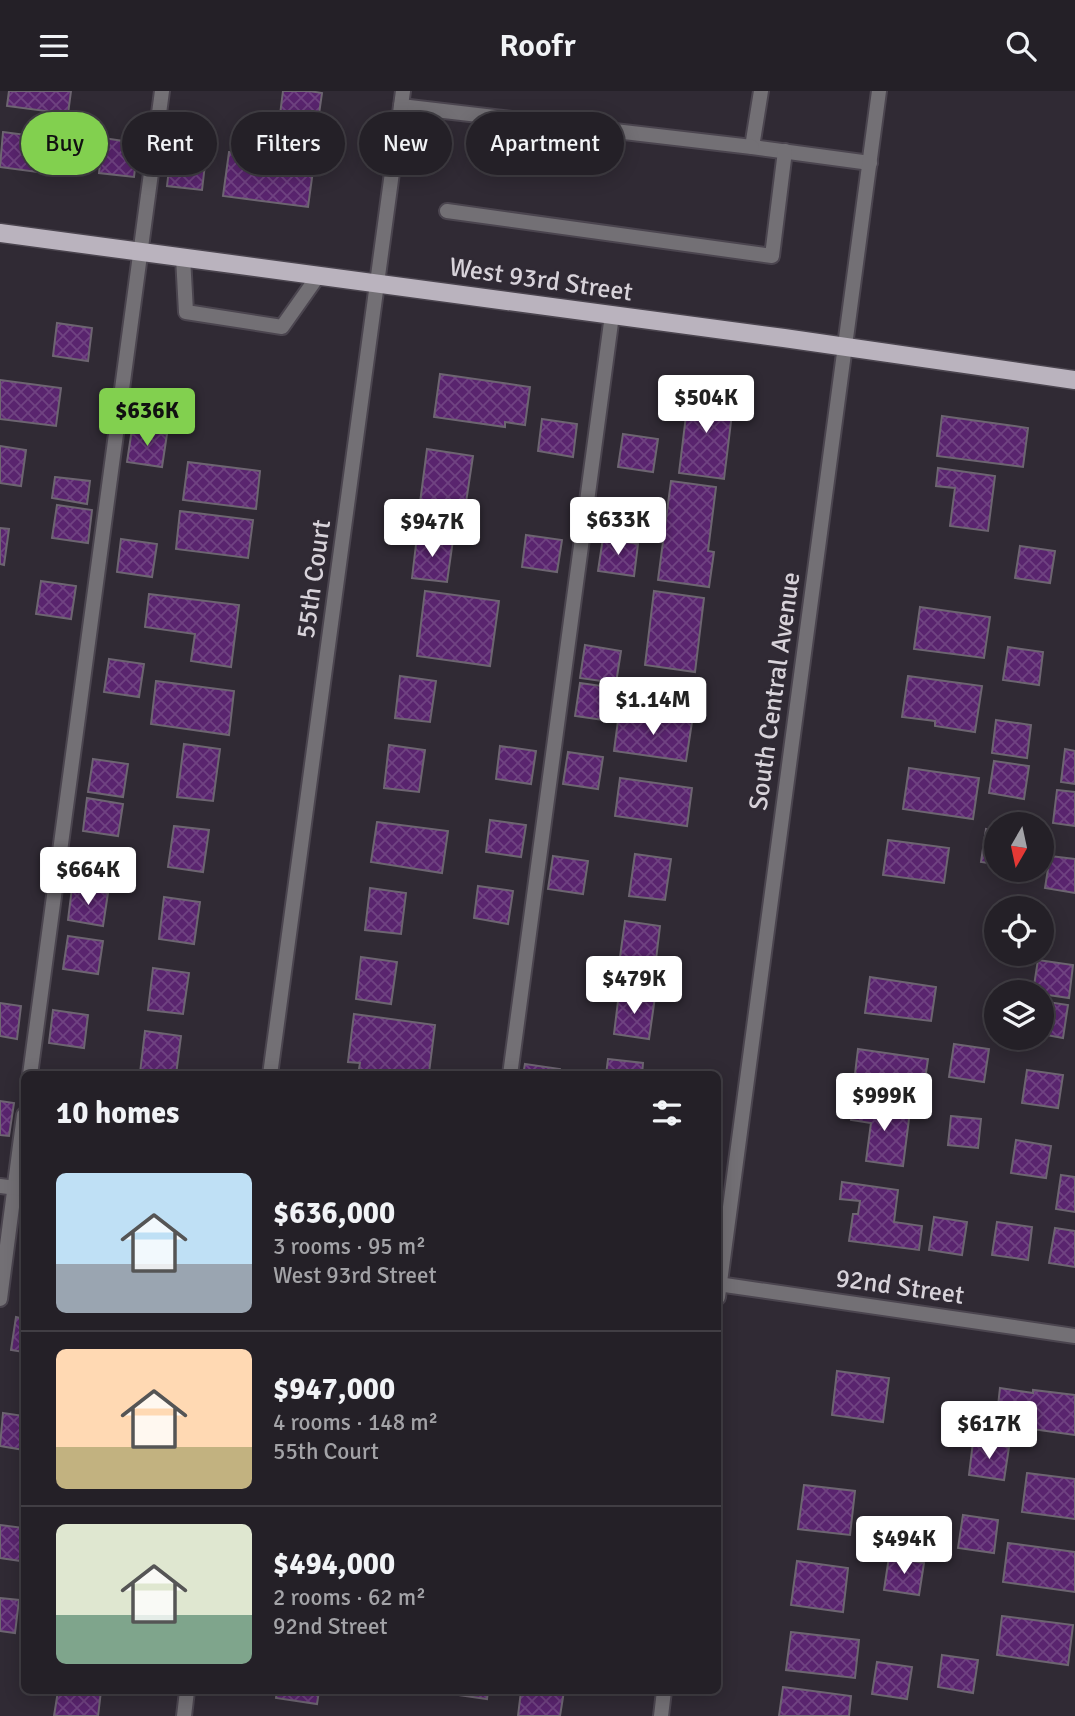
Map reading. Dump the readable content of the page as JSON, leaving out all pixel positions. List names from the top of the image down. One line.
{"streets":{"main road":["West 93rd Street"],"street":["55th Court","South Central Avenue","92nd Street"]},"crossings":[["West 93rd Street","55th Court"],["West 93rd Street","South Central Avenue"]],"north":"bottom","page":{"header":"Roofr","chip":["Buy","Rent","Filters","New","Apartment"],"price":["$504K","$636K","$633K","$947K","$1.14M","$664K","$479K","$999K","$617K","$494K"],"heading":"10 homes","list":[{"name":"$636,000","note":"3 rooms · 95 m² · West 93rd Street"},{"name":"$947,000","note":"4 rooms · 148 m² · 55th Court"},{"name":"$494,000","note":"2 rooms · 62 m² · 92nd Street"}]}}
